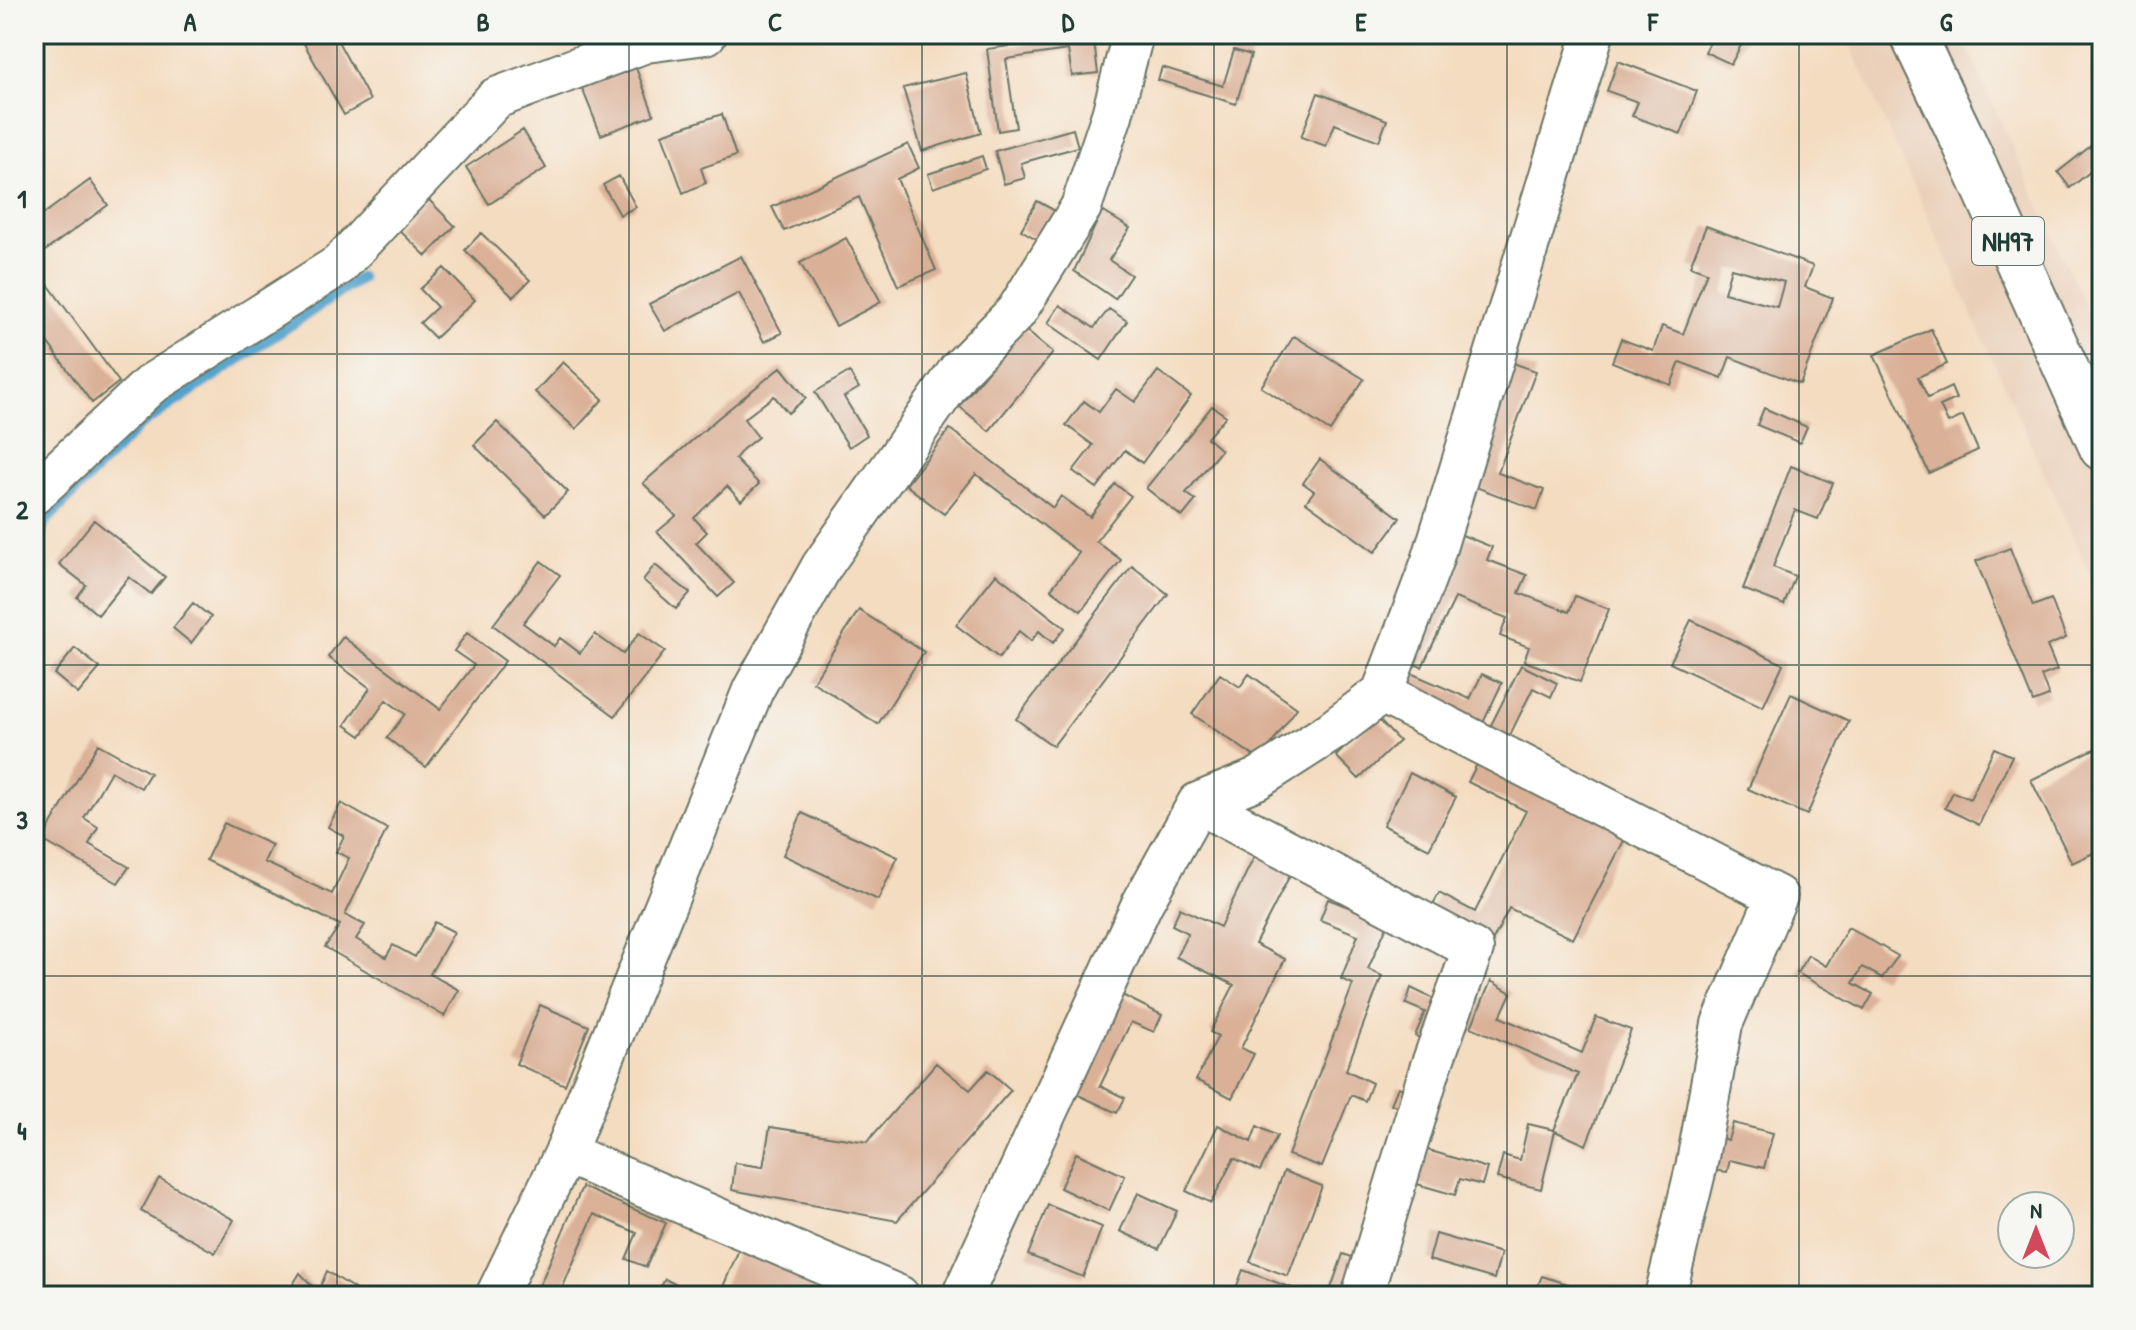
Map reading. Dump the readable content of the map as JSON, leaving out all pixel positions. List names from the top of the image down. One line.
{"streets":{"highway":["NH97"]},"north":"top","grid":{"columns":["A","B","C","D","E","F","G"],"rows":["1","2","3","4"]}}
